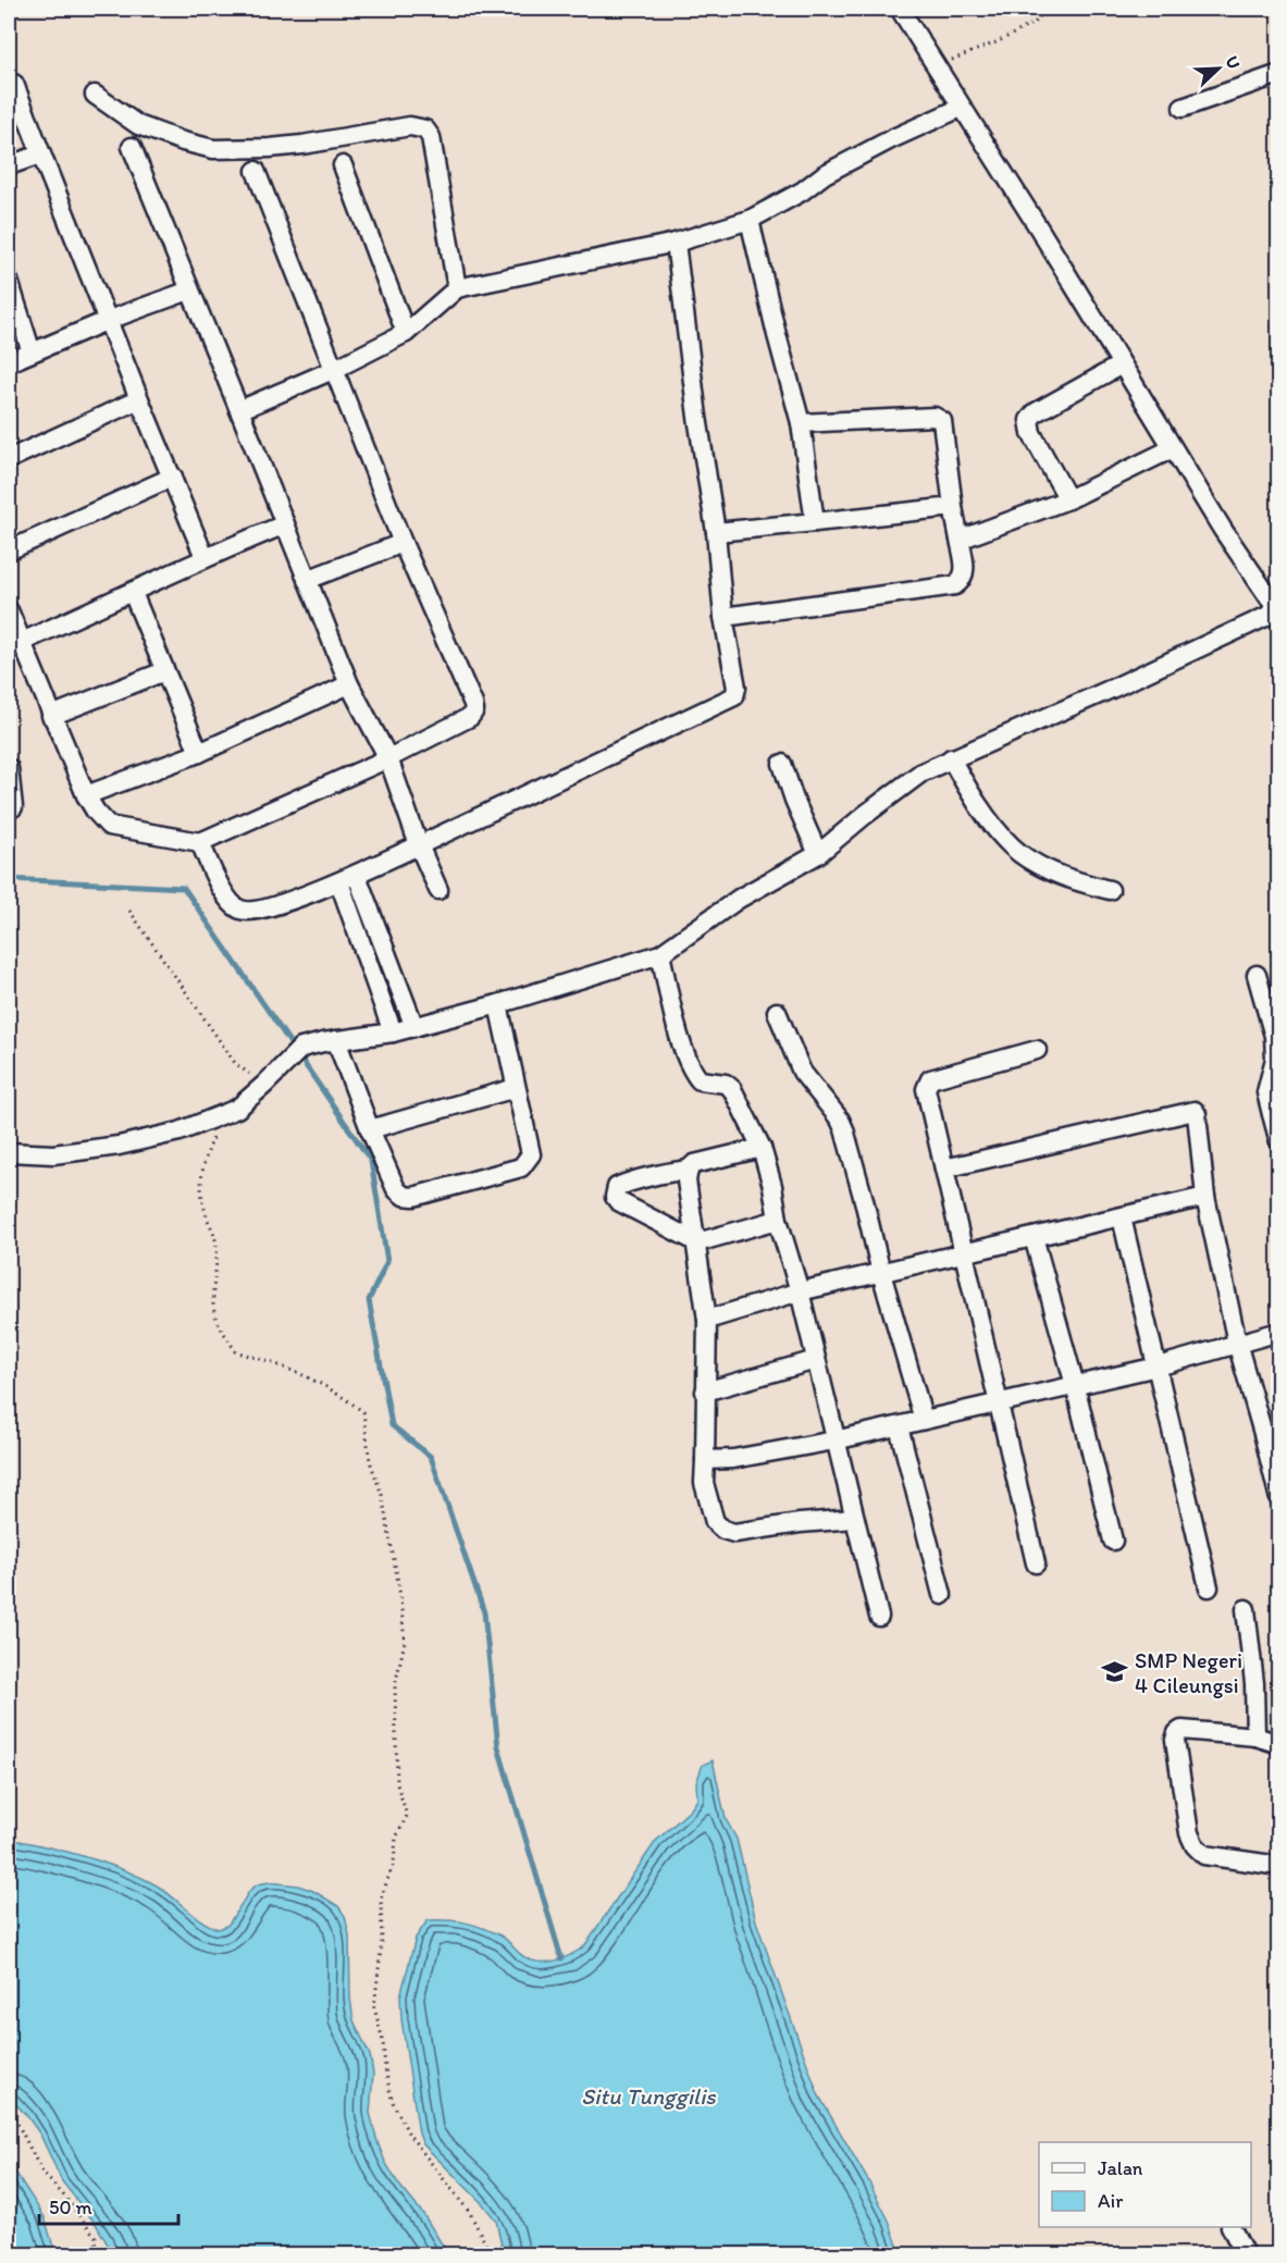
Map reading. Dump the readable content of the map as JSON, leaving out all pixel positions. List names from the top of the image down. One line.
{"water":["Situ Tunggilis"],"places":{"school or university":["SMP Negeri 4 Cileungsi"]},"legend":["Jalan","Air"],"scale_bar":"50 m","north":"top right"}
